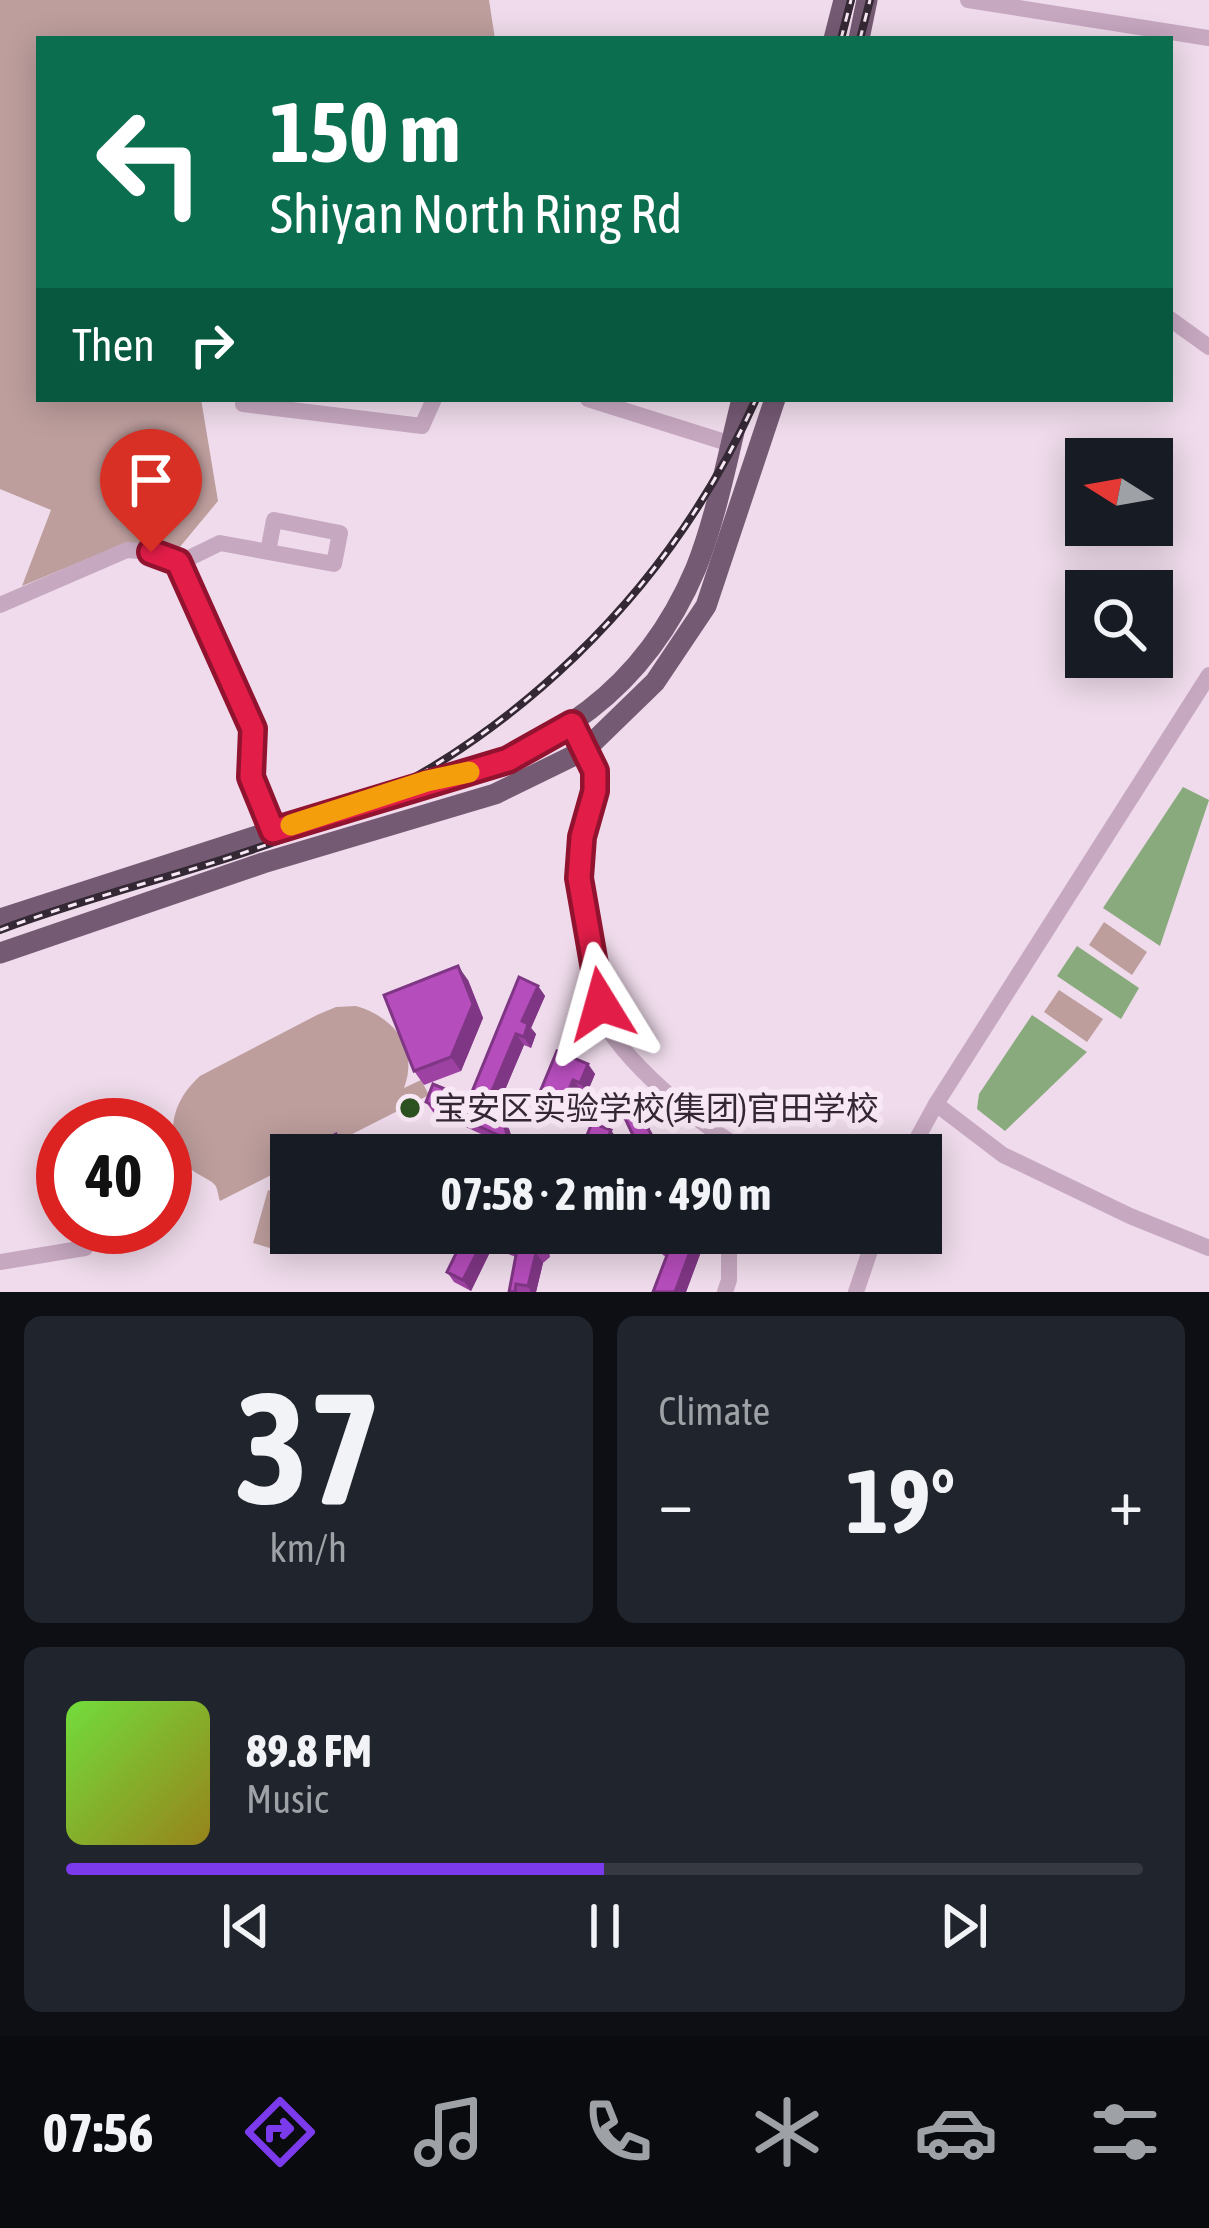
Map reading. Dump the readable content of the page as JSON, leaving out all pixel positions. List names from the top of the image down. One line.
{"places":["宝安区实验学校(集团)官田学校"],"north":"left","page":{"turn":["150 m","Shiyan North Ring Rd"],"then":"Then","limit":"40","trip":"07:58 · 2 min · 490 m","tile":[["37","km/h"],"Climate"],"heat":["−","19°","+"],"song":["89.8 FM","Music"],"tabs":"07:56"}}
